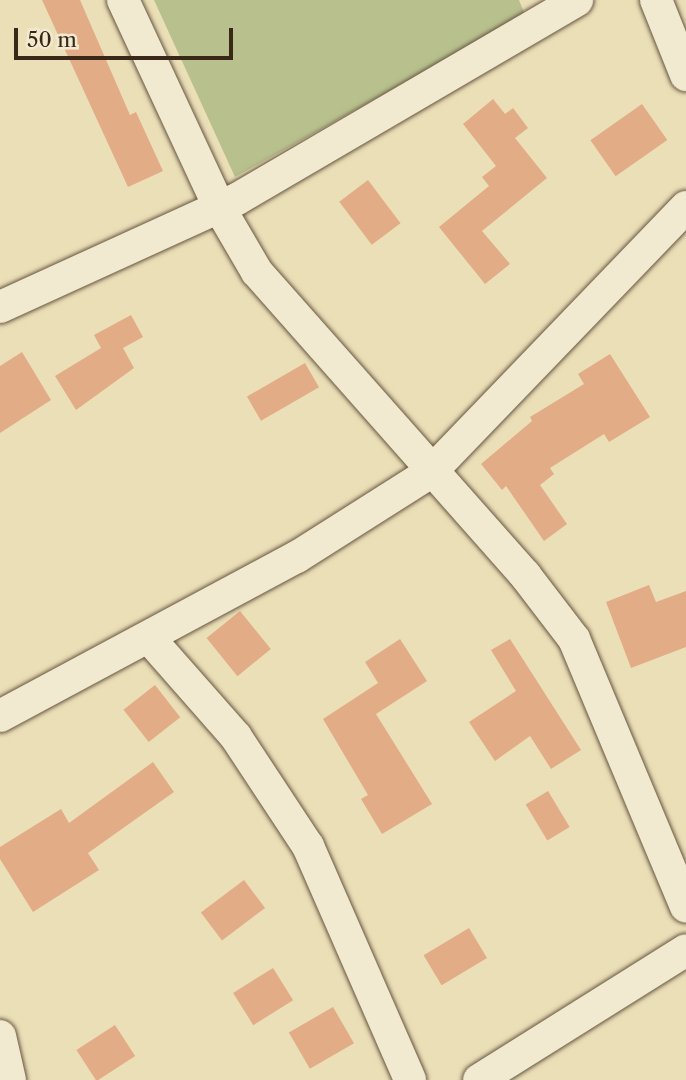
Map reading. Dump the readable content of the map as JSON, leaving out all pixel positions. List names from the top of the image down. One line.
{"scale_bar":"50 m"}
